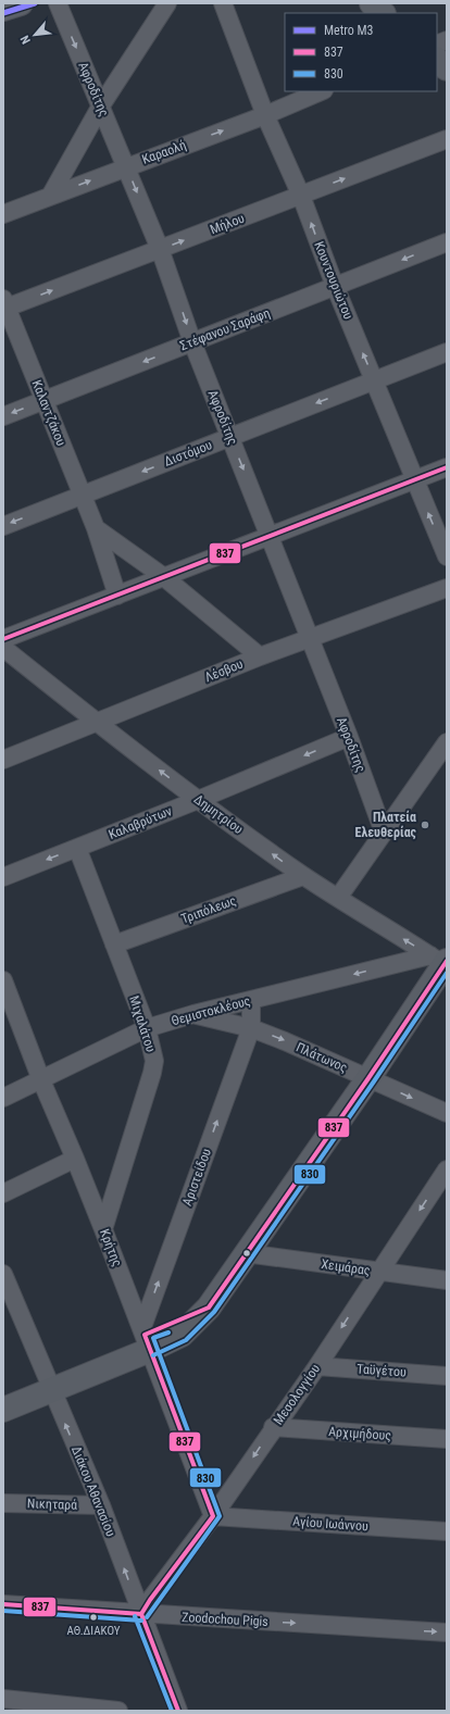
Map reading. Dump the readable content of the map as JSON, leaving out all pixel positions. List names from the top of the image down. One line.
{"streets":{"street":["Αφροδίτης","Καραολή","Μήλου","Κουντουριώτου","Στέφανου Σαράφη","Καλαντζάκου","Διστόμου","Λέσβου","Δημητρίου","Καλαβρύτων","Τριπόλεως","Θεμιστοκλέους","Μιχαλάτου","Πλάτωνος","Αριστείδου","Κρήτης","Χειμάρας","Ταϋγέτου","Μεσολογγίου","Αρχιμήδους","Διάκου Αθανασίου","Νικηταρά","Αγίου Ιωάννου","Zoodochou Pigis"]},"crossings":[["Αφροδίτης","Καραολή"],["Αφροδίτης","Μήλου"],["Αφροδίτης","Στέφανου Σαράφη"],["Αφροδίτης","Διστόμου"],["Αφροδίτης","Λέσβου"],["Αφροδίτης","Καλαβρύτων"],["Καραολή","Κουντουριώτου"],["Μήλου","Κουντουριώτου"],["Μήλου","Καλαντζάκου"],["Κουντουριώτου","Στέφανου Σαράφη"],["Κουντουριώτου","Διστόμου"],["Στέφανου Σαράφη","Καλαντζάκου"],["Καλαντζάκου","Διστόμου"],["Λέσβου","Δημητρίου"],["Δημητρίου","Καλαβρύτων"],["Δημητρίου","Τριπόλεως"],["Δημητρίου","Θεμιστοκλέους"],["Καλαβρύτων","Μιχαλάτου"],["Τριπόλεως","Μιχαλάτου"],["Θεμιστοκλέους","Μιχαλάτου"],["Θεμιστοκλέους","Πλάτωνος"],["Θεμιστοκλέους","Αριστείδου"],["Θεμιστοκλέους","Κρήτης"],["Μιχαλάτου","Κρήτης"],["Πλάτωνος","Αριστείδου"],["Αριστείδου","Κρήτης"],["Κρήτης","Μεσολογγίου"],["Κρήτης","Αγίου Ιωάννου"],["Χειμάρας","Μεσολογγίου"],["Ταϋγέτου","Μεσολογγίου"],["Μεσολογγίου","Αρχιμήδους"],["Μεσολογγίου","Διάκου Αθανασίου"],["Μεσολογγίου","Αγίου Ιωάννου"],["Μεσολογγίου","Zoodochou Pigis"],["Διάκου Αθανασίου","Νικηταρά"],["Διάκου Αθανασίου","Zoodochou Pigis"]],"one_way":["Αφροδίτης","Καραολή","Μήλου","Κουντουριώτου","Στέφανου Σαράφη","Δημητρίου","Καλαβρύτων","Θεμιστοκλέους","Πλάτωνος","Διάκου Αθανασίου","Zoodochou Pigis"],"places":["Πλατεία Ελευθερίας","ΑΘ.ΔΙΑΚΟΥ"],"lines":["metro line Μ3","transit line 837","transit line 830"],"legend":["Metro Μ3","837","830"],"north":"bottom left"}
